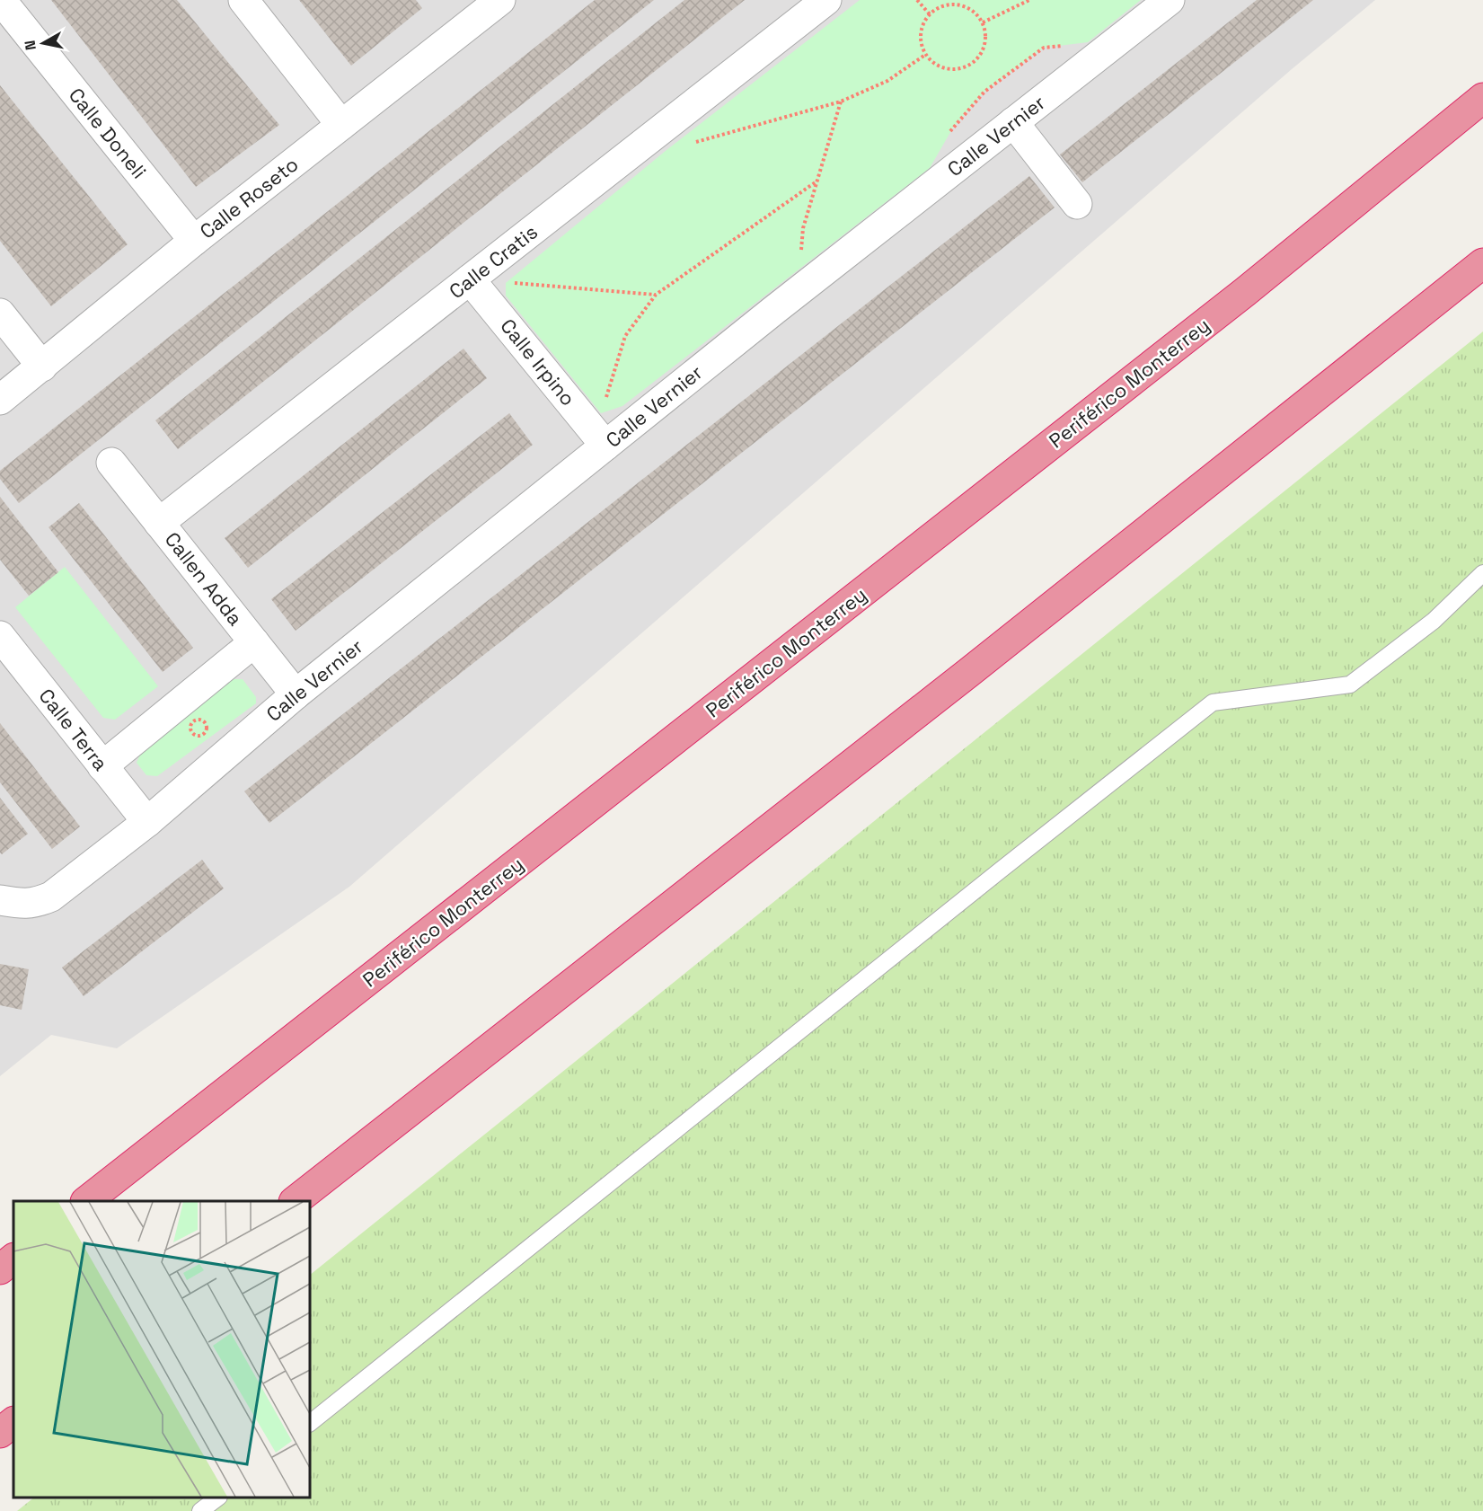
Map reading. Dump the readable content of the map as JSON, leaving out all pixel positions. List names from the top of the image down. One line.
{"streets":{"highway":["Periférico Monterrey"],"street":["Calle Doneli","Calle Vernier","Calle Roseto","Calle Cratis","Calle Irpino","Callen Adda","Calle Terra"]},"crossings":[["Calle Doneli","Calle Roseto"],["Calle Vernier","Calle Irpino"],["Calle Vernier","Callen Adda"],["Calle Vernier","Calle Terra"],["Calle Cratis","Calle Irpino"],["Calle Cratis","Callen Adda"]],"north":"left"}
